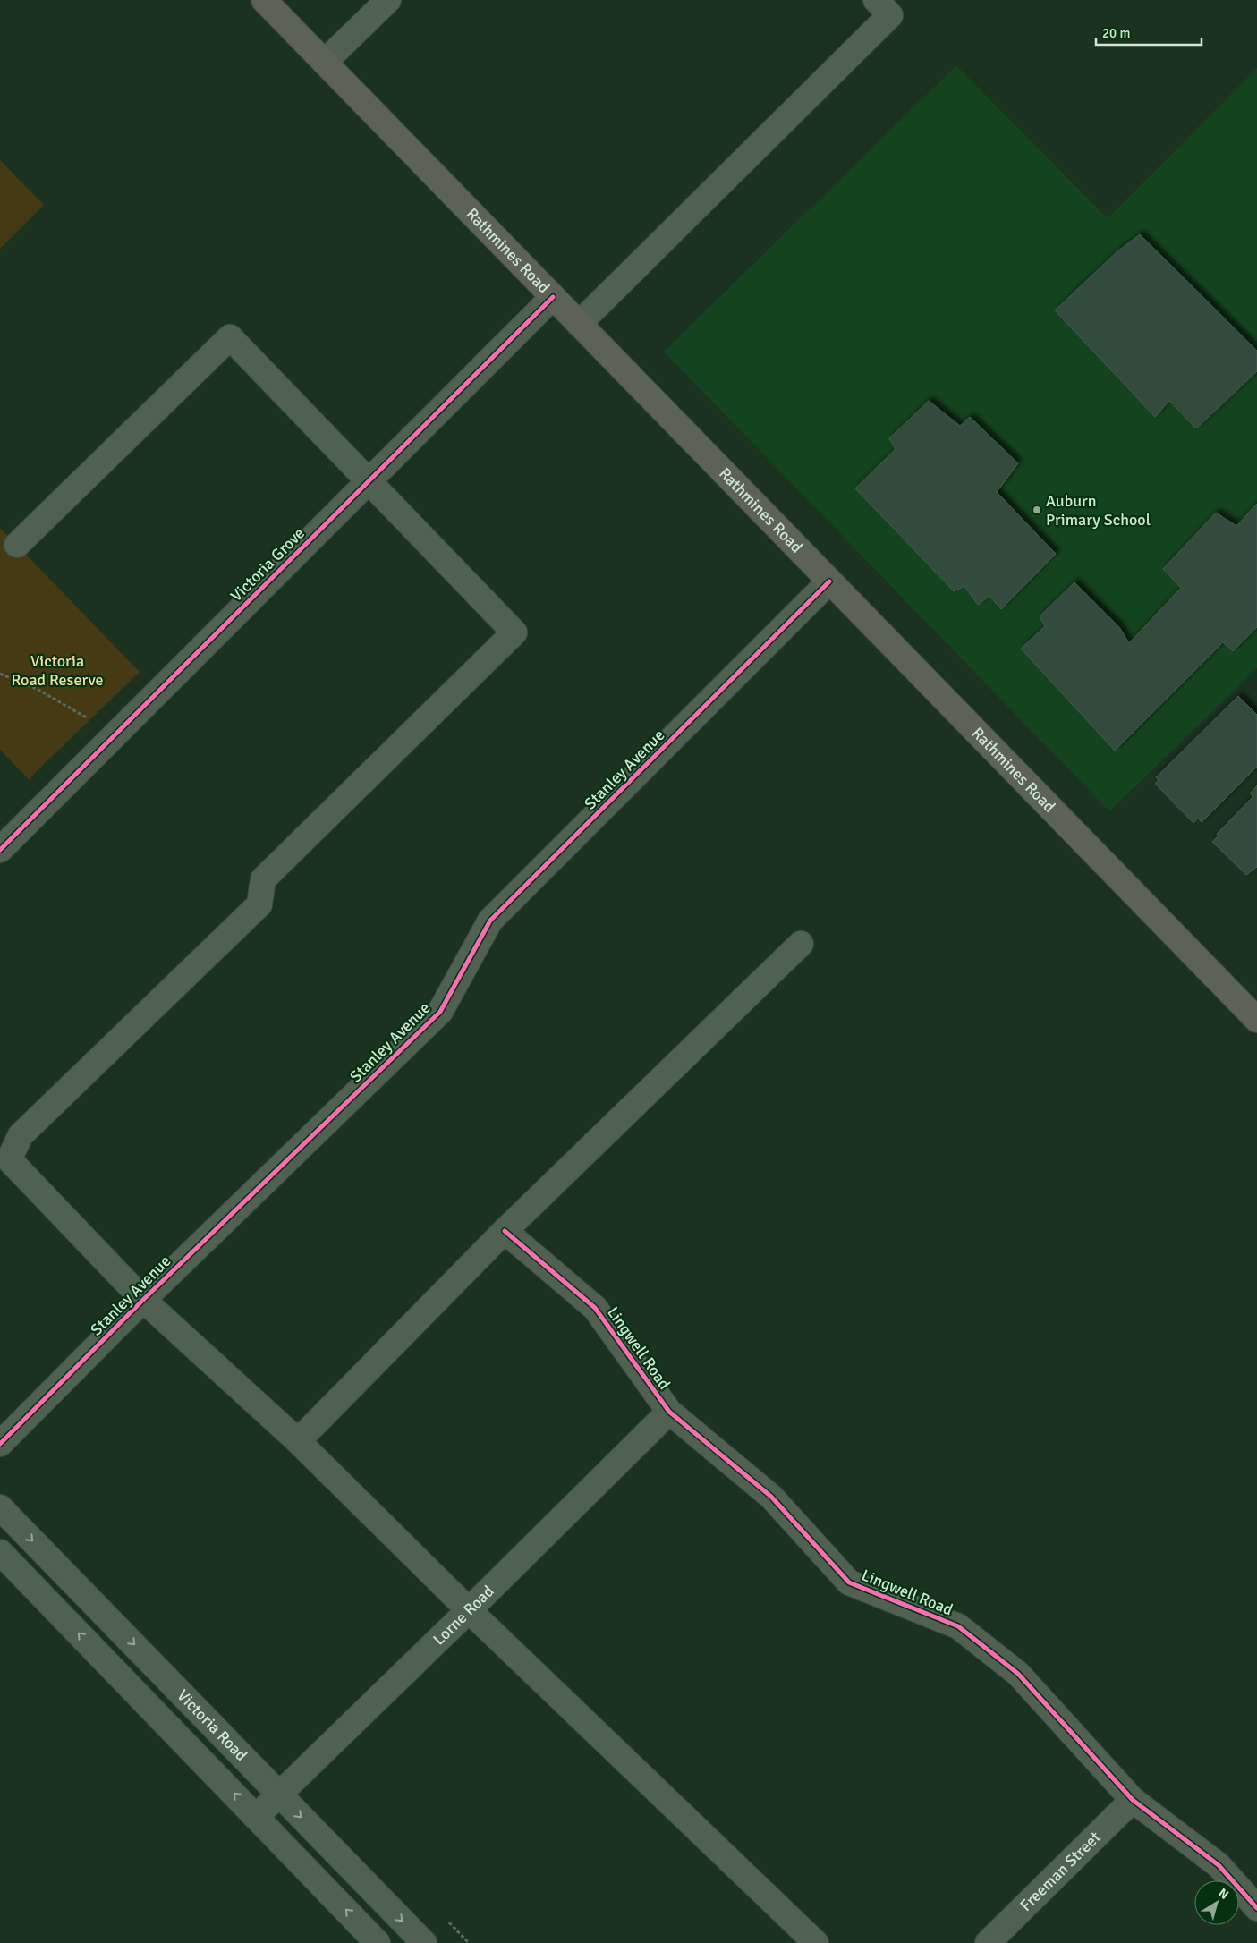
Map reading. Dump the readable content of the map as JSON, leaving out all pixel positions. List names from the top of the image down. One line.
{"streets":{"main road":["Rathmines Road"],"street":["Victoria Grove","Stanley Avenue","Lingwell Road","Lorne Road","Victoria Road","Freeman Street"]},"crossings":[["Rathmines Road","Victoria Grove"],["Rathmines Road","Stanley Avenue"],["Lingwell Road","Lorne Road"],["Lingwell Road","Freeman Street"],["Lorne Road","Victoria Road"]],"parks":["Victoria Road Reserve"],"places":["Auburn Primary School"],"scale_bar":"20 m","north":"top right"}
